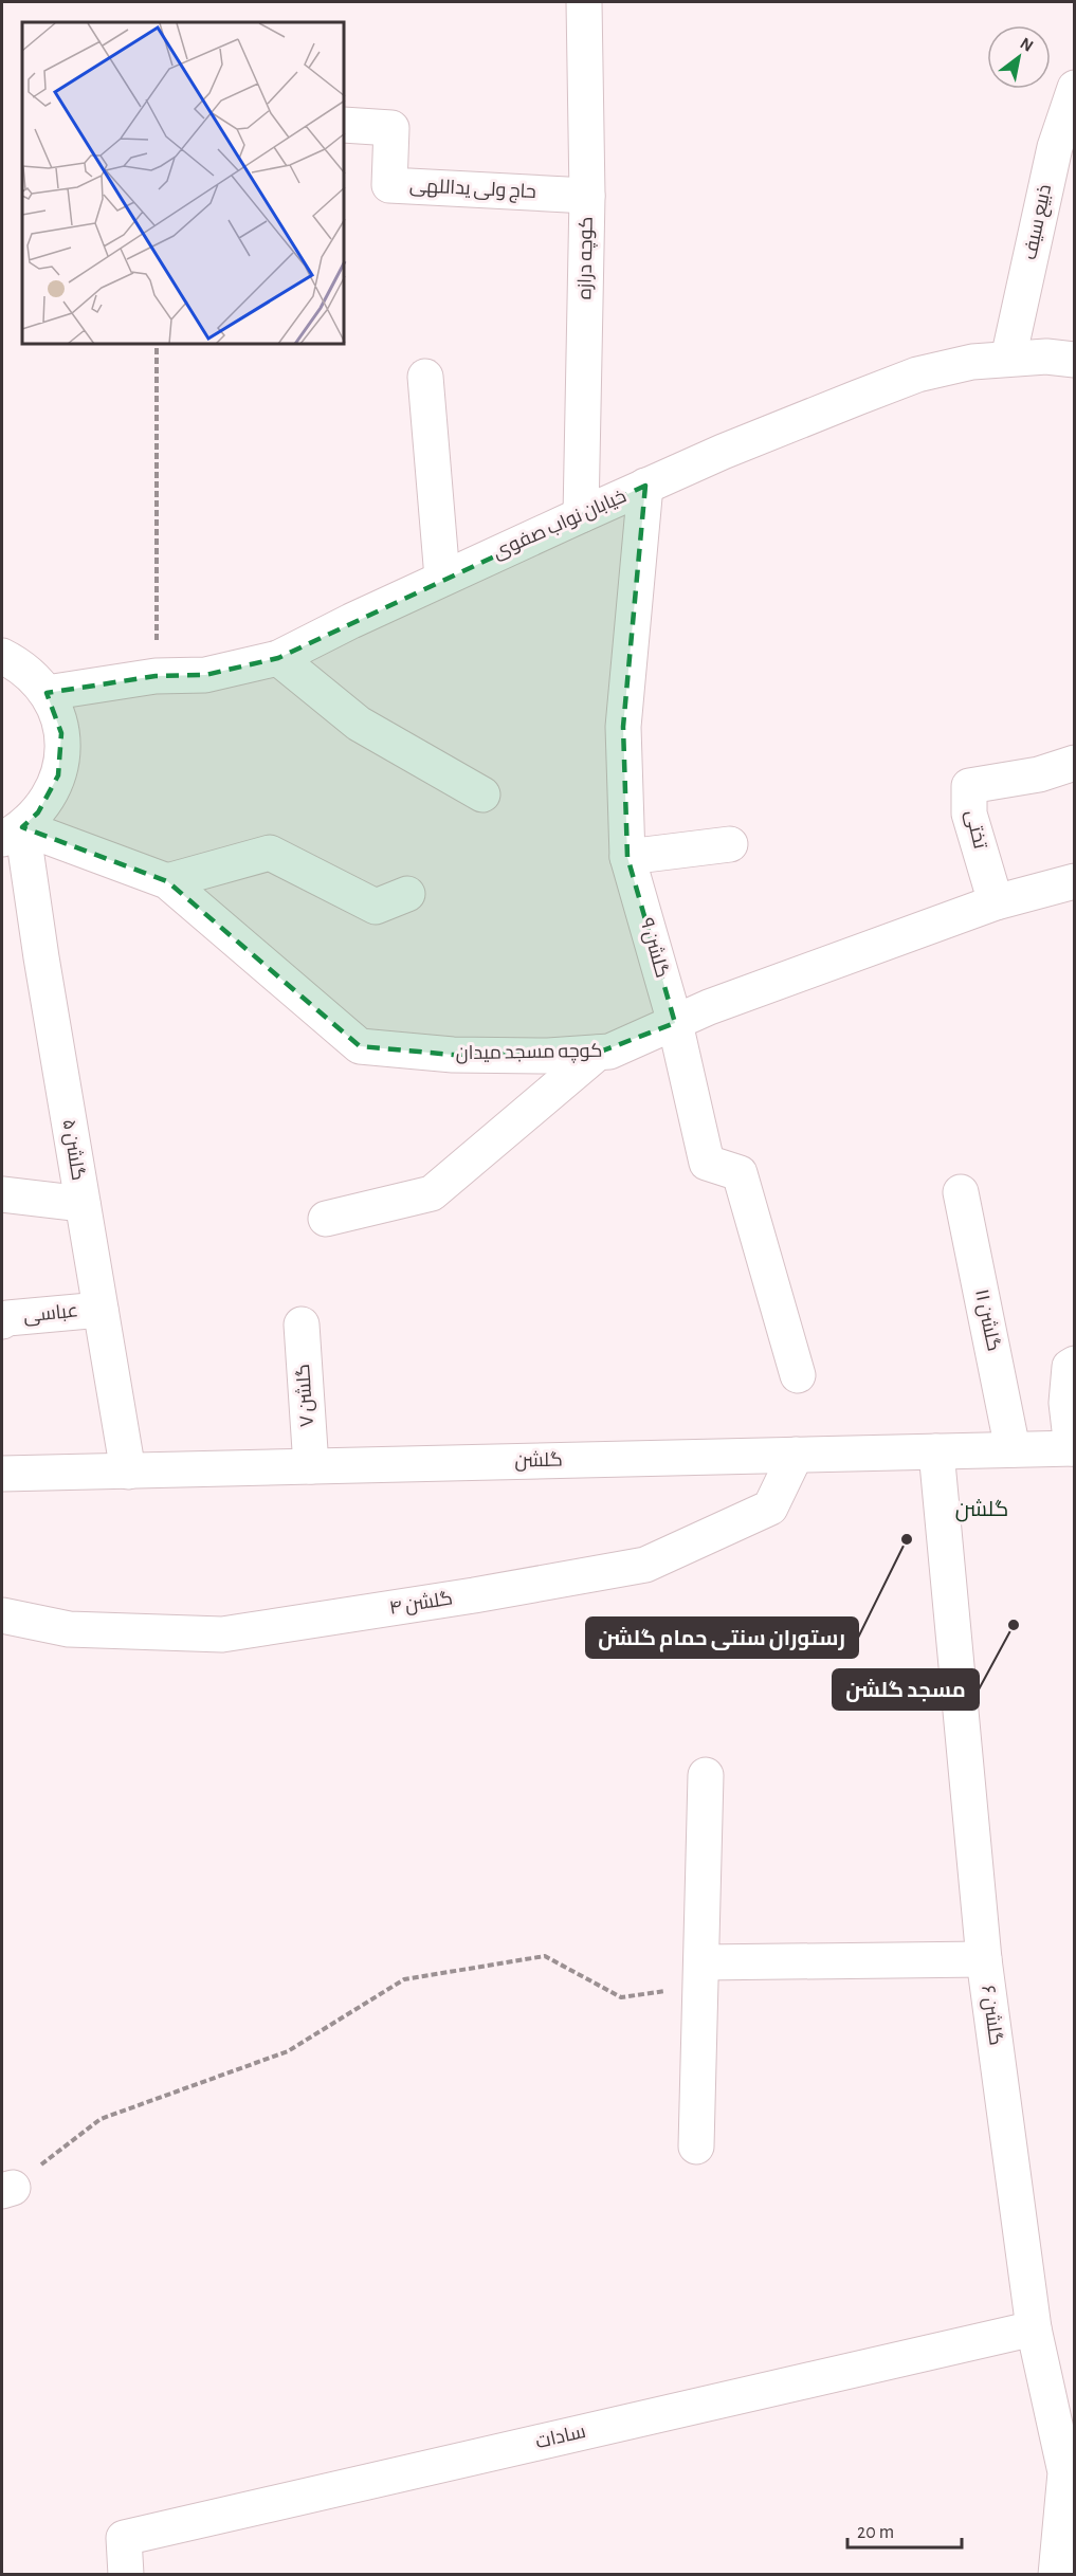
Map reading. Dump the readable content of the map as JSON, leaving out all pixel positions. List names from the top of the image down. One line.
{"streets":{"street":["حاج ولی یداللهی","ذبیع سیف","کوچه درازه","خیابان نواب صفوی","تختی","گلشن ۹","کوچه مسجد میدان","گلشن ۵","عباسی","گلشن ۱۱","گلشن ۷","گلشن","گلشن ۴","گلشن ۶","سادات"]},"crossings":[["حاج ولی یداللهی","کوچه درازه"],["ذبیع سیف","خیابان نواب صفوی"],["کوچه درازه","خیابان نواب صفوی"],["خیابان نواب صفوی","گلشن ۹"],["تختی","کوچه مسجد میدان"],["گلشن ۹","کوچه مسجد میدان"],["کوچه مسجد میدان","گلشن ۵"],["گلشن ۵","عباسی"],["گلشن ۵","گلشن"],["گلشن ۱۱","گلشن"],["گلشن ۷","گلشن"],["گلشن","گلشن ۴"],["گلشن","گلشن ۶"],["گلشن ۶","سادات"]],"districts":["گلشن"],"places":["رستوران سنتی حمام گلشن","مسجد گلشن"],"scale_bar":"20 m","north":"top right"}
